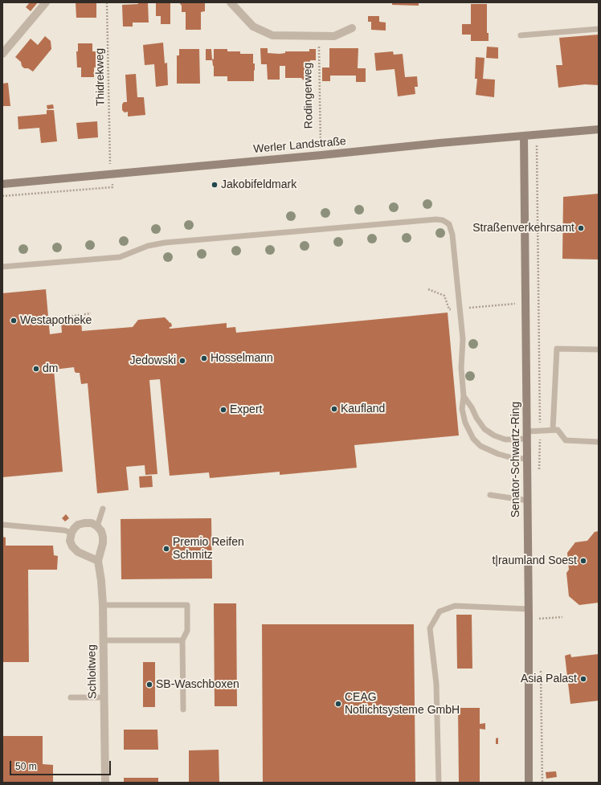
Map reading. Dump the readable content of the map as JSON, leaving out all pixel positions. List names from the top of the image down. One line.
{"streets":{"main road":["Werler Landstraße","Senator-Schwartz-Ring"],"street":["Schloitweg"],"path":["Thidrekweg","Rodingerweg"]},"crossings":[["Rodingerweg","Werler Landstraße"],["Werler Landstraße","Senator-Schwartz-Ring"]],"places":["Jakobifeldmark","Straßenverkehrsamt","Westapotheke","Hosselmann","Jedowski","dm","Kaufland","Expert","Premio Reifen Schmitz","t|raumland Soest","Asia Palast","SB-Waschboxen","CEAG Notlichtsysteme GmbH"],"scale_bar":"50 m"}
